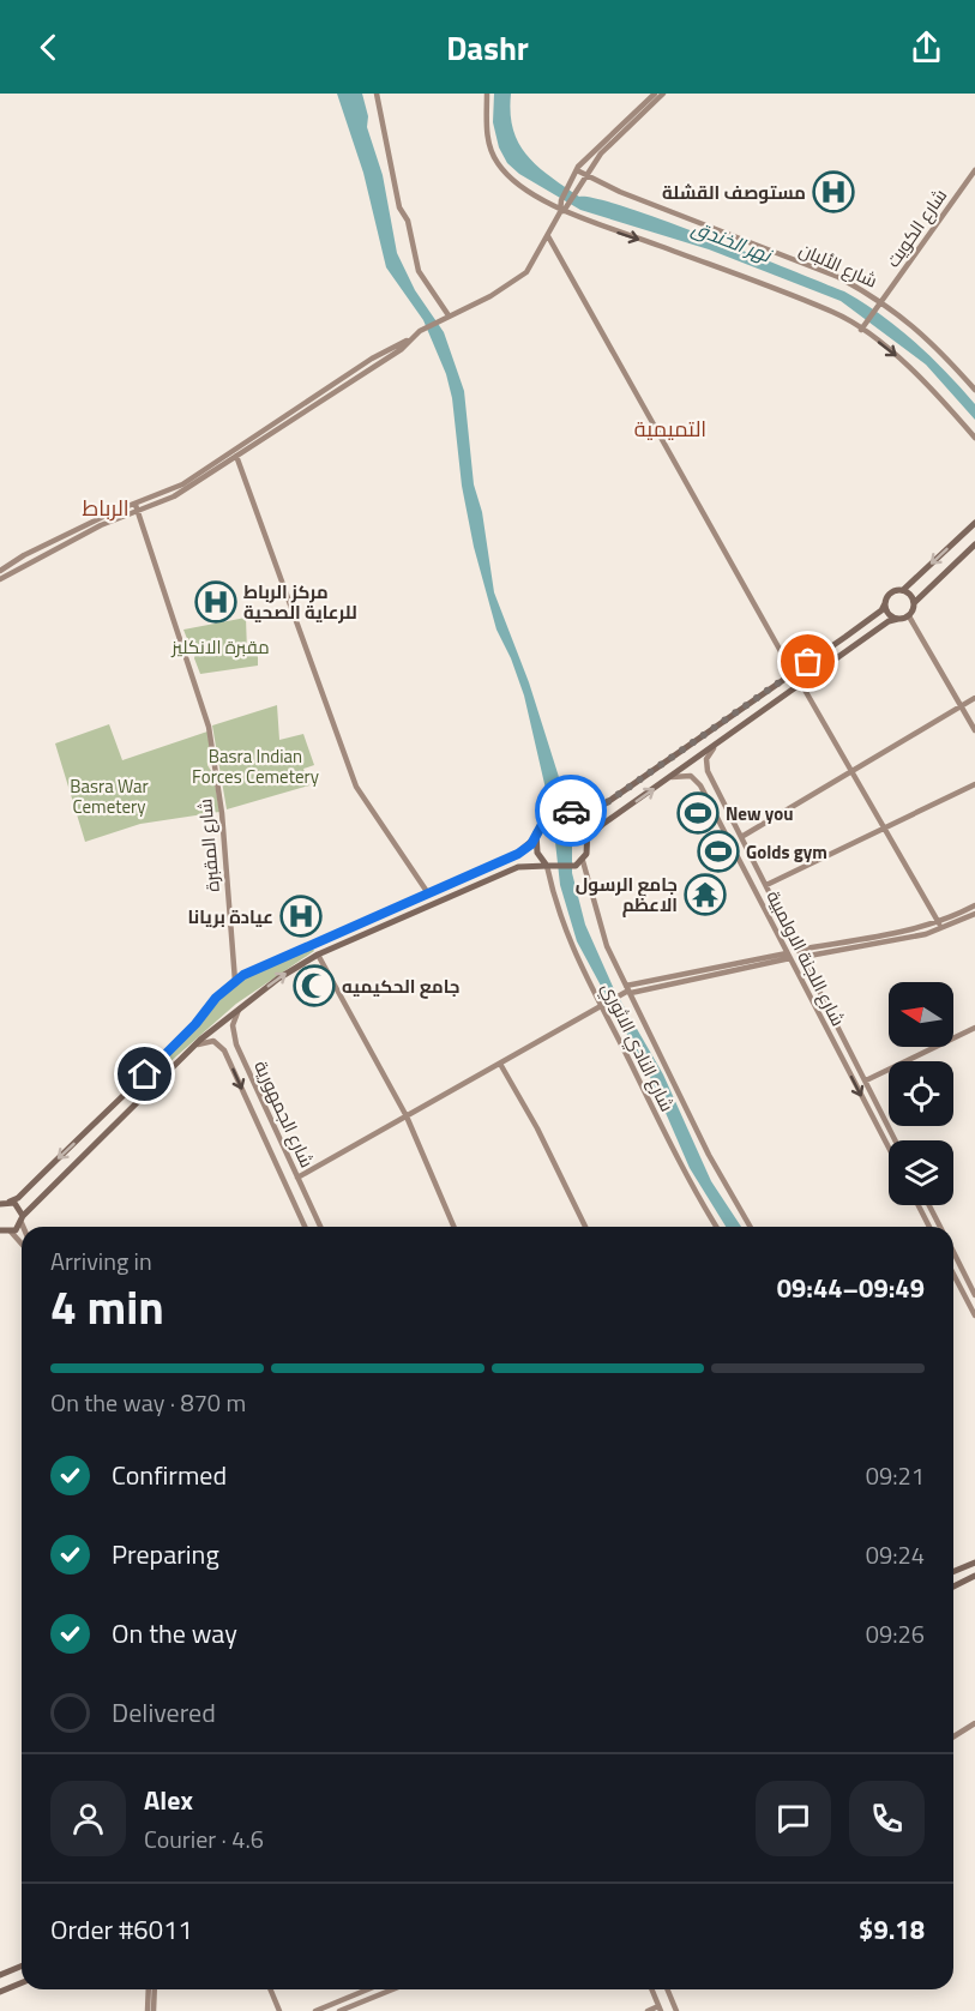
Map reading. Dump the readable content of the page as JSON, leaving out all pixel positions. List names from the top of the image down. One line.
{"streets":{"street":["شارع الكويت","شارع الألبان","شارع المقبرة","شارع اللجنة الاولمبية","شارع النادي الاثوري","شارع الجمهورية"]},"crossings":[["شارع الكويت","شارع الألبان"]],"districts":["التميمية","الرباط"],"water":["نهر الخندق"],"parks":["مقبرة الانكليز","Basra Indian Forces Cemetery","Basra War Cemetery"],"places":{"hospital":["مستوصف القشلة","مركز الرباط للرعاية الصحية","عيادة بريانا"],"sports":["New you","Golds gym"],"temple":["جامع الرسول الاعظم"],"mosque":["جامع الحكيميه"]},"north":"left","page":{"header":"Dashr","heading":["4 min","Arriving in","09:44–09:49"],"panel":["Alex","Courier · 4.6","Order #6011","$9.18"],"bar":"On the way · 870 m","list":[["Confirmed","09:21"],["Preparing","09:24"],["On the way","09:26"],"Delivered"]}}
